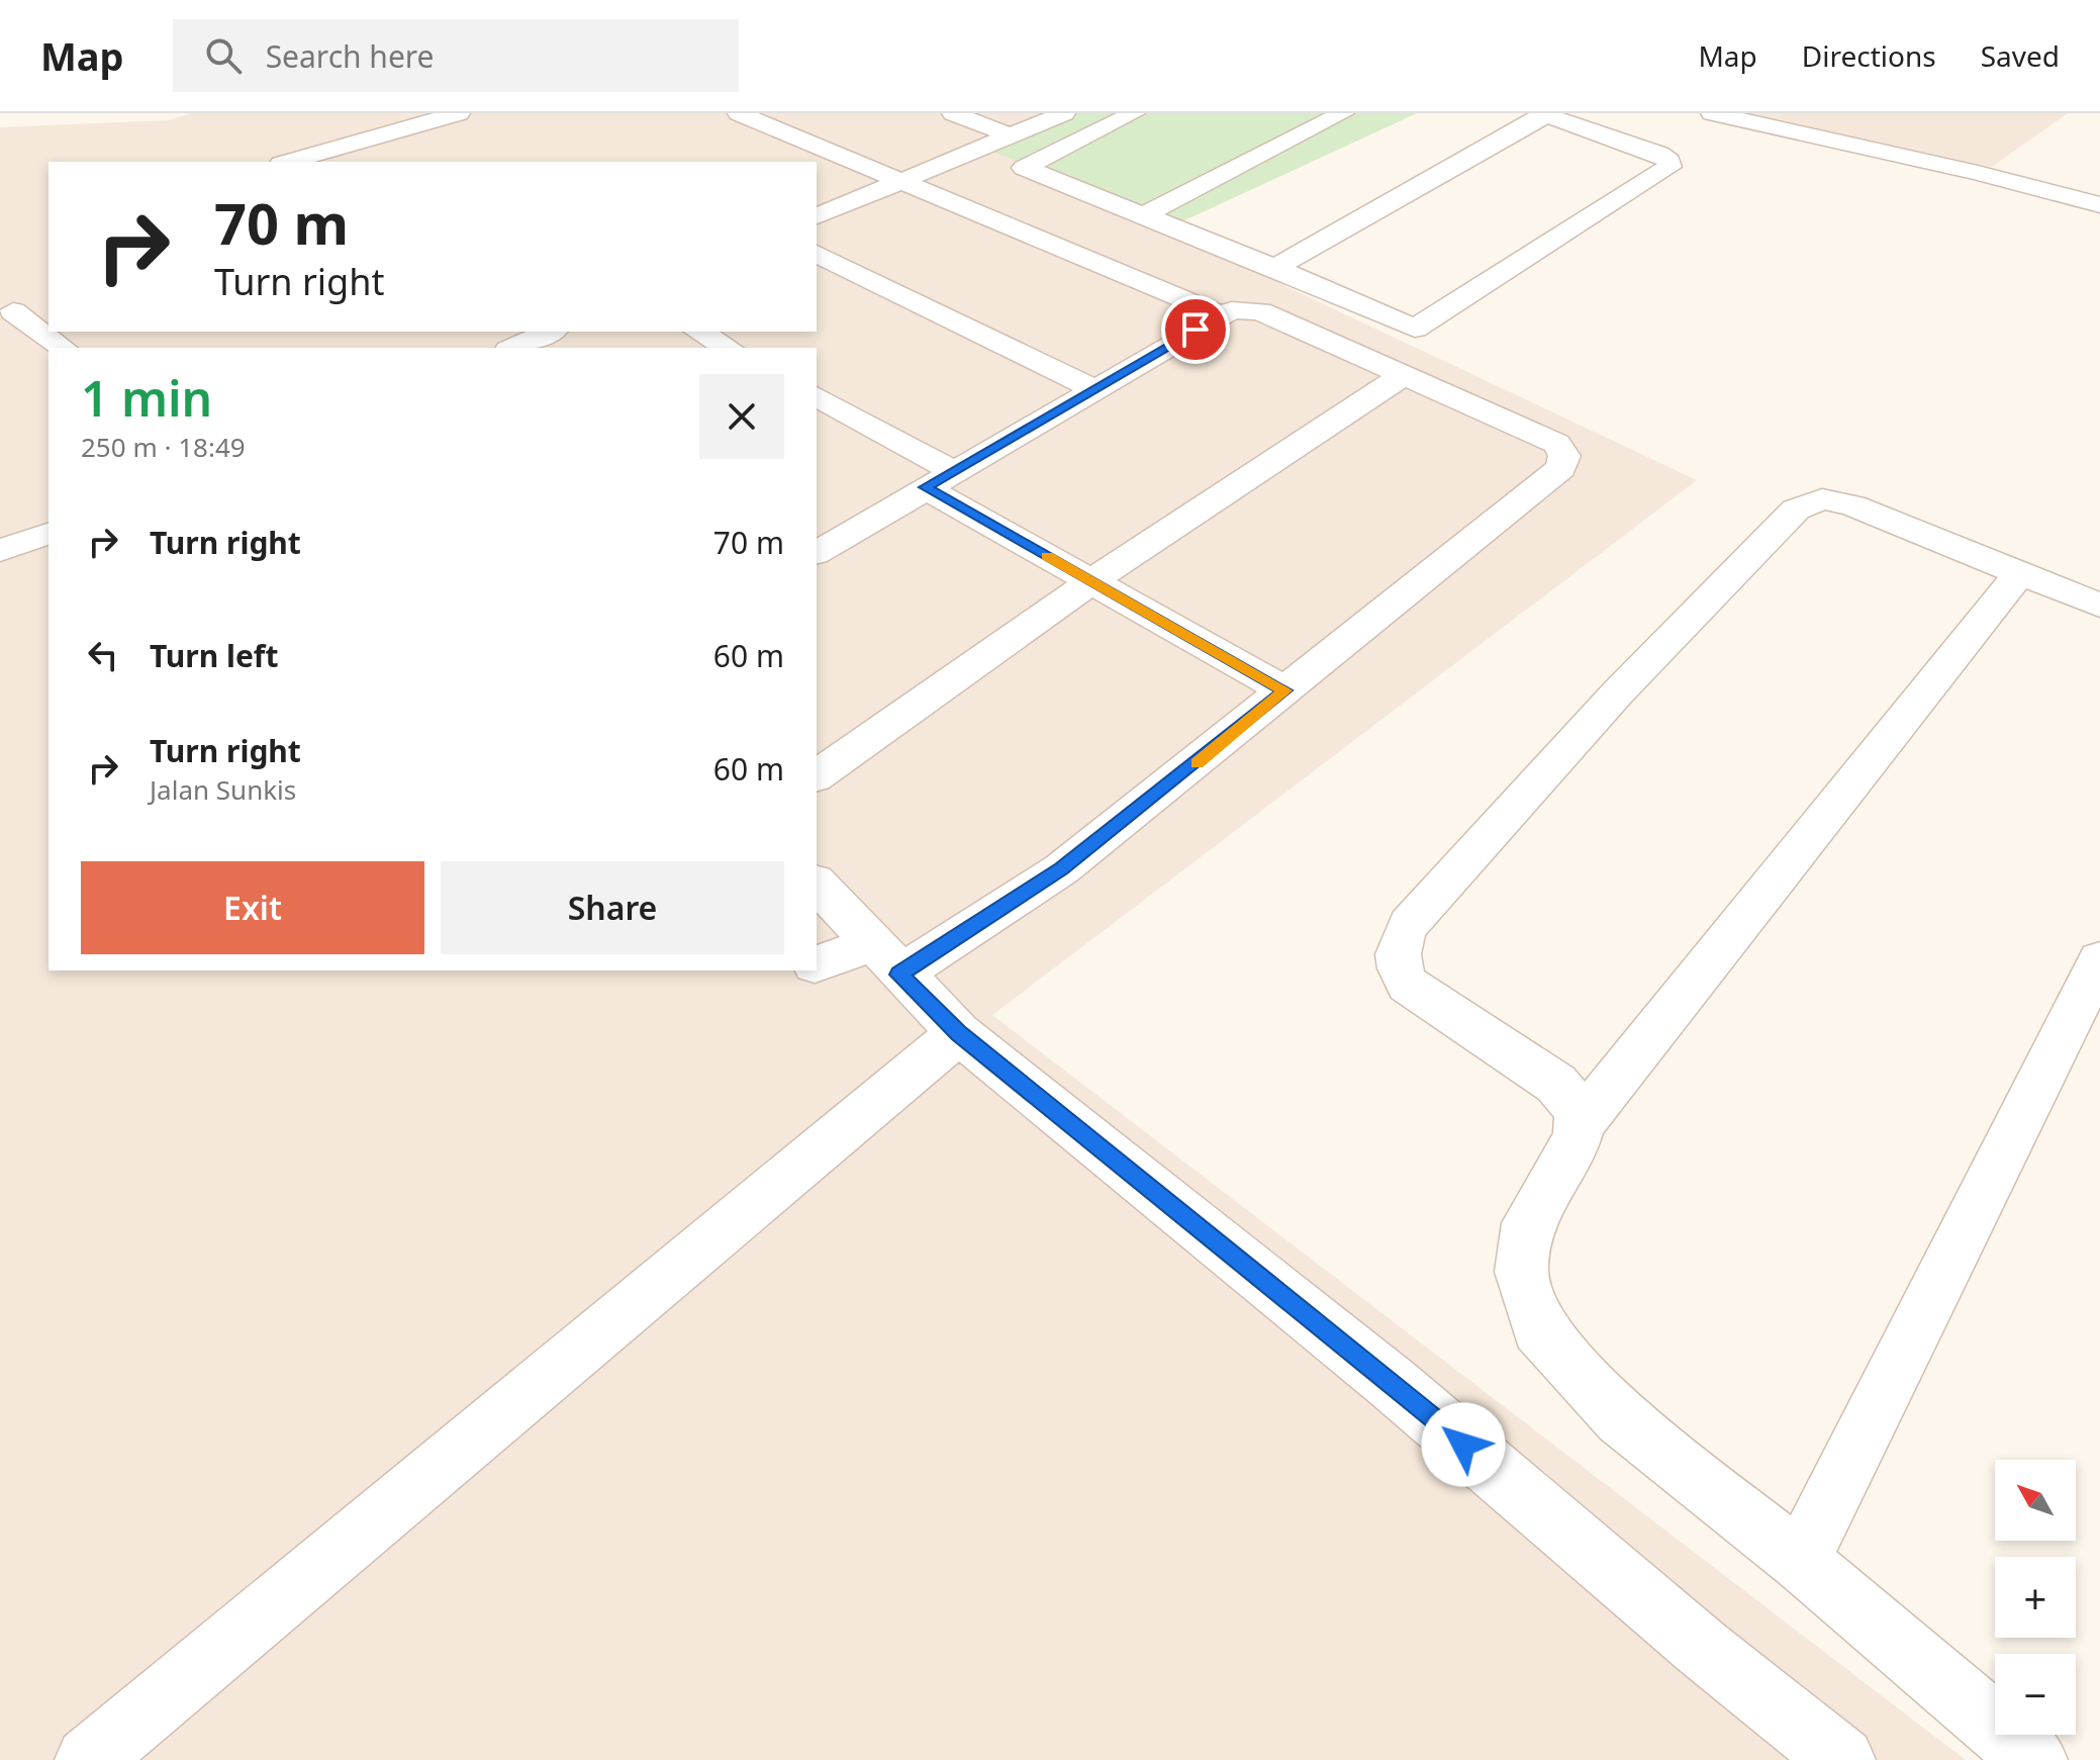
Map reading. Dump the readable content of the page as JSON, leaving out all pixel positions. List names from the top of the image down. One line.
{"north":"top left","page":{"header":"Map","search":"Search here","nav":["Map","Directions","Saved"],"turn":["70 m","Turn right"],"heading":["1 min","250 m · 18:49"],"list":[{"name":"Turn right","value":"70 m"},{"name":"Turn left","value":"60 m"},{"name":"Turn right","note":"Jalan Sunkis","value":"60 m"}],"buttons":["Exit","Share"],"map_buttons":["+","−"]}}
